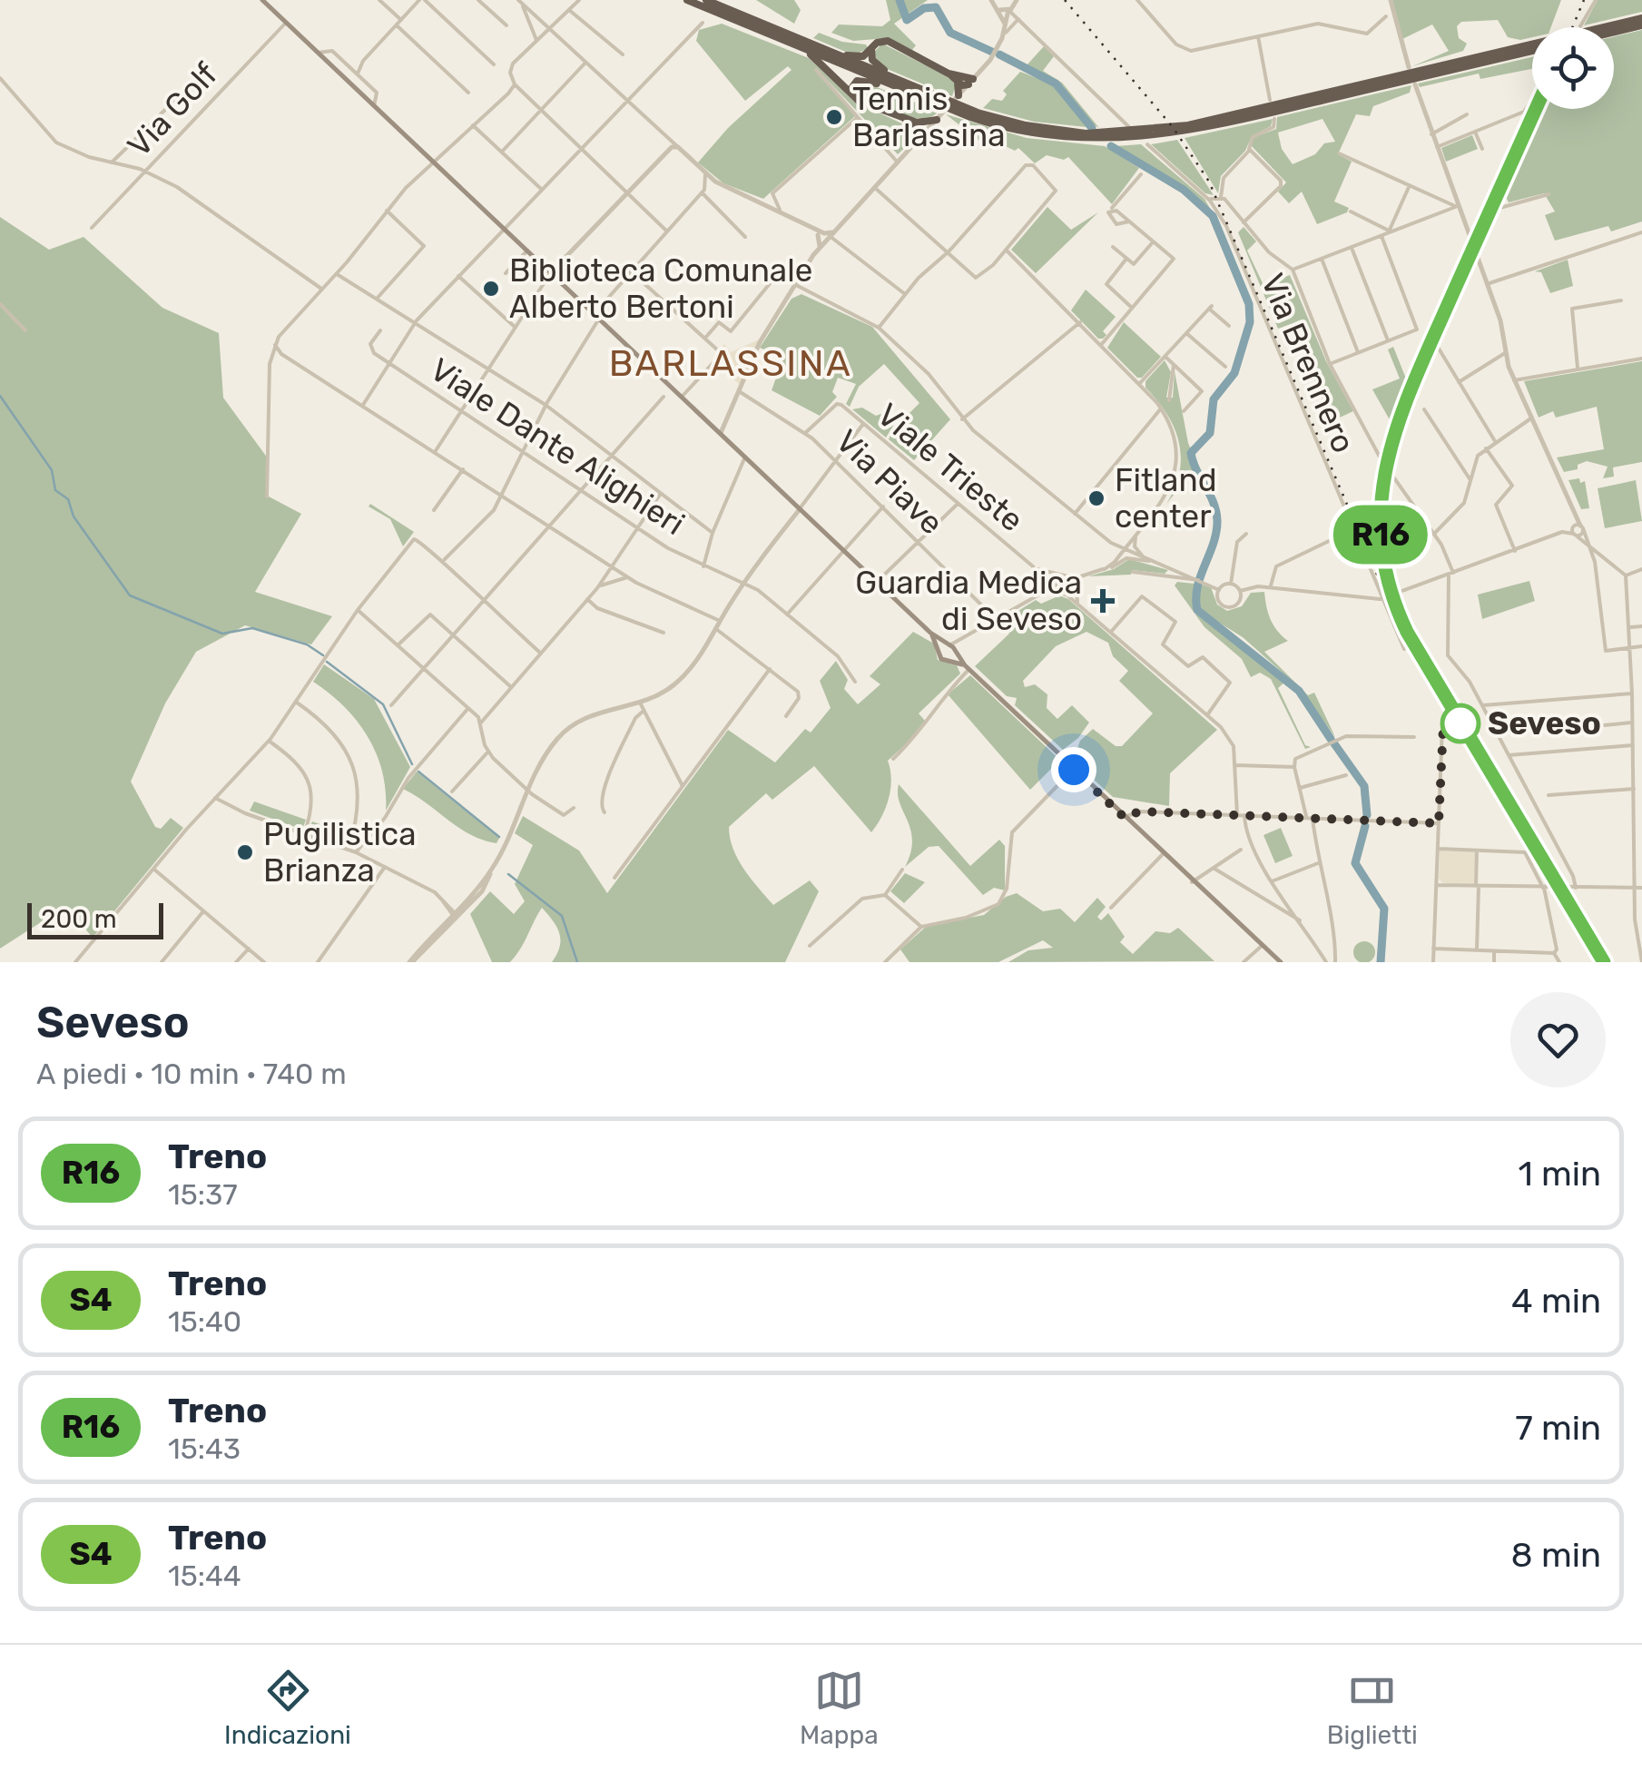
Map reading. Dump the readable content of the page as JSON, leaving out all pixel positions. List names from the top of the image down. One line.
{"streets":{"street":["Via Golf","Via Brennero","Viale Dante Alighieri","Viale Trieste","Via Piave"]},"crossings":[["Viale Trieste","Via Piave"]],"districts":["BARLASSINA"],"places":{"other":["Tennis Barlassina","Biblioteca Comunale Alberto Bertoni","Fitland center","Seveso","Pugilistica Brianza"],"health":["Guardia Medica di Seveso"]},"scale_bar":"200 m","page":{"on_map":"R16","scale":"200 m","heading":["Seveso","A piedi · 10 min · 740 m"],"list":[{"mark":"R16","name":"Treno","note":"15:37","value":"1 min"},{"mark":"S4","name":"Treno","note":"15:40","value":"4 min"},{"mark":"R16","name":"Treno","note":"15:43","value":"7 min"},{"mark":"S4","name":"Treno","note":"15:44","value":"8 min"}],"tabs":["Indicazioni","Mappa","Biglietti"]}}
